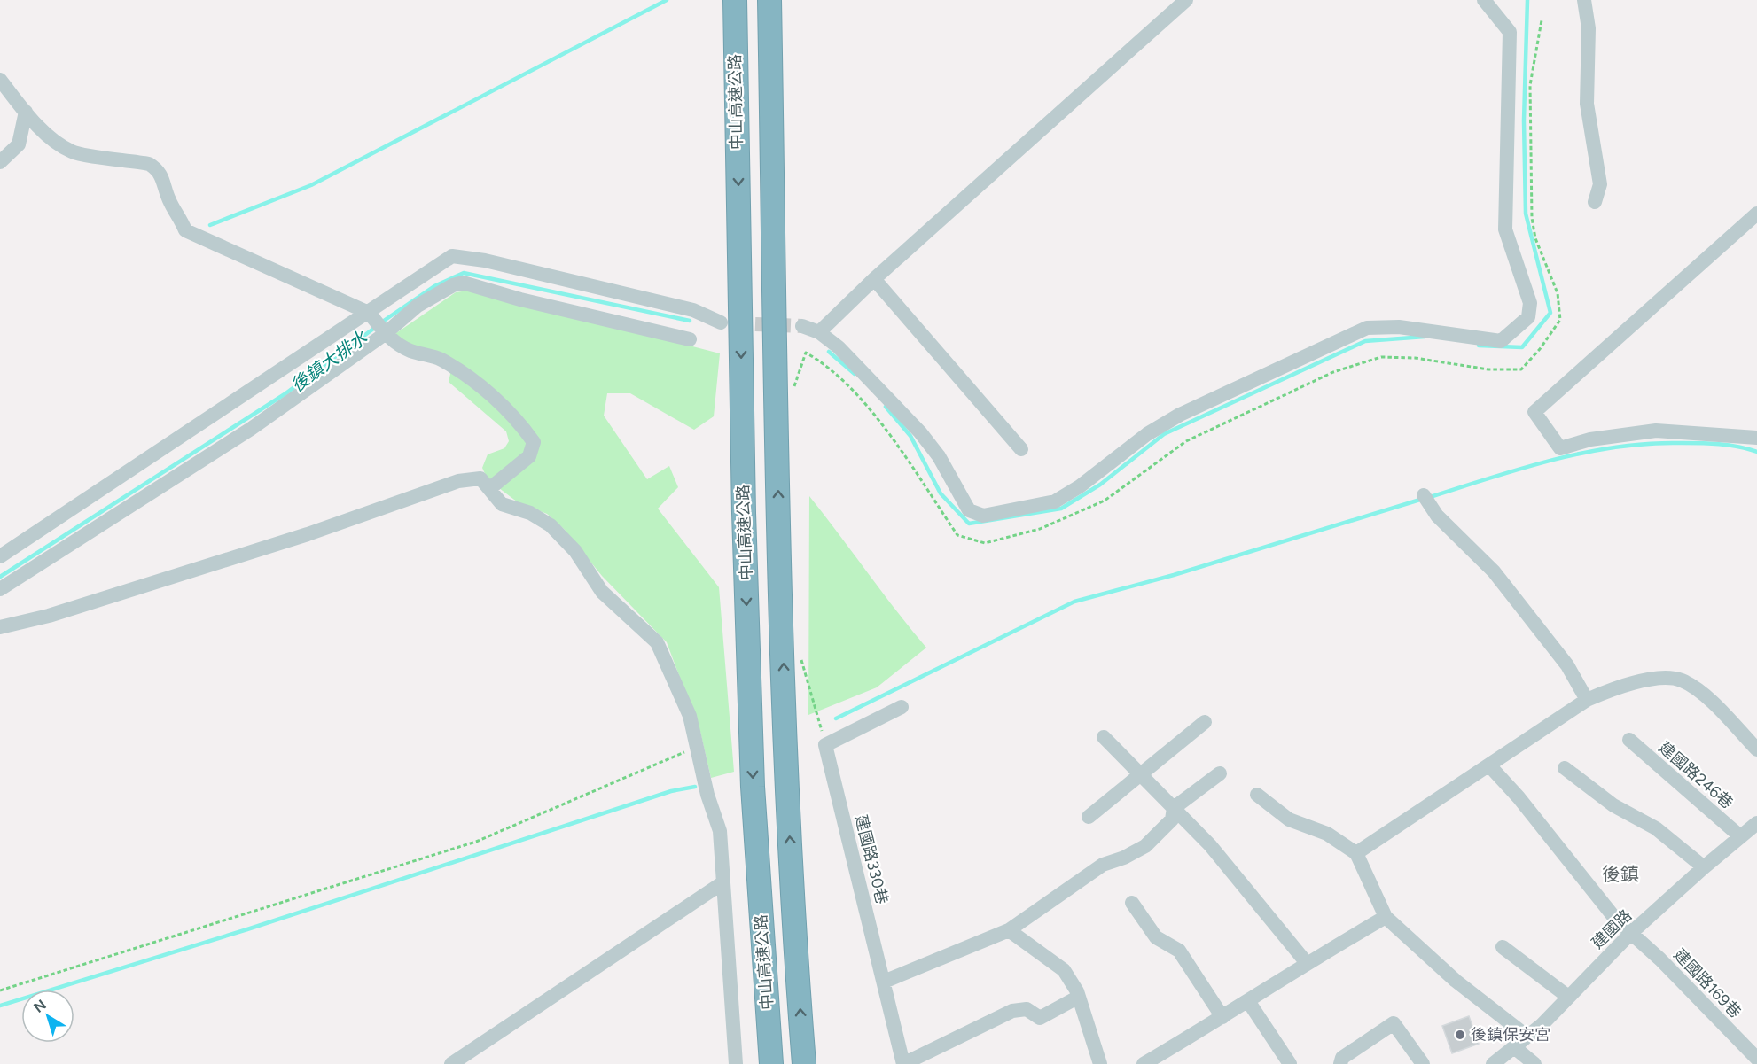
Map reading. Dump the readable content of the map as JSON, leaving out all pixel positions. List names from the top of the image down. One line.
{"streets":{"highway":["中山高速公路"],"street":["建國路246巷","建國路330巷","建國路","建國路169巷"]},"crossings":[["建國路246巷","建國路"],["建國路","建國路169巷"]],"districts":["後鎮"],"water":["後鎮大排水"],"places":["後鎮保安宮"],"north":"top left"}
